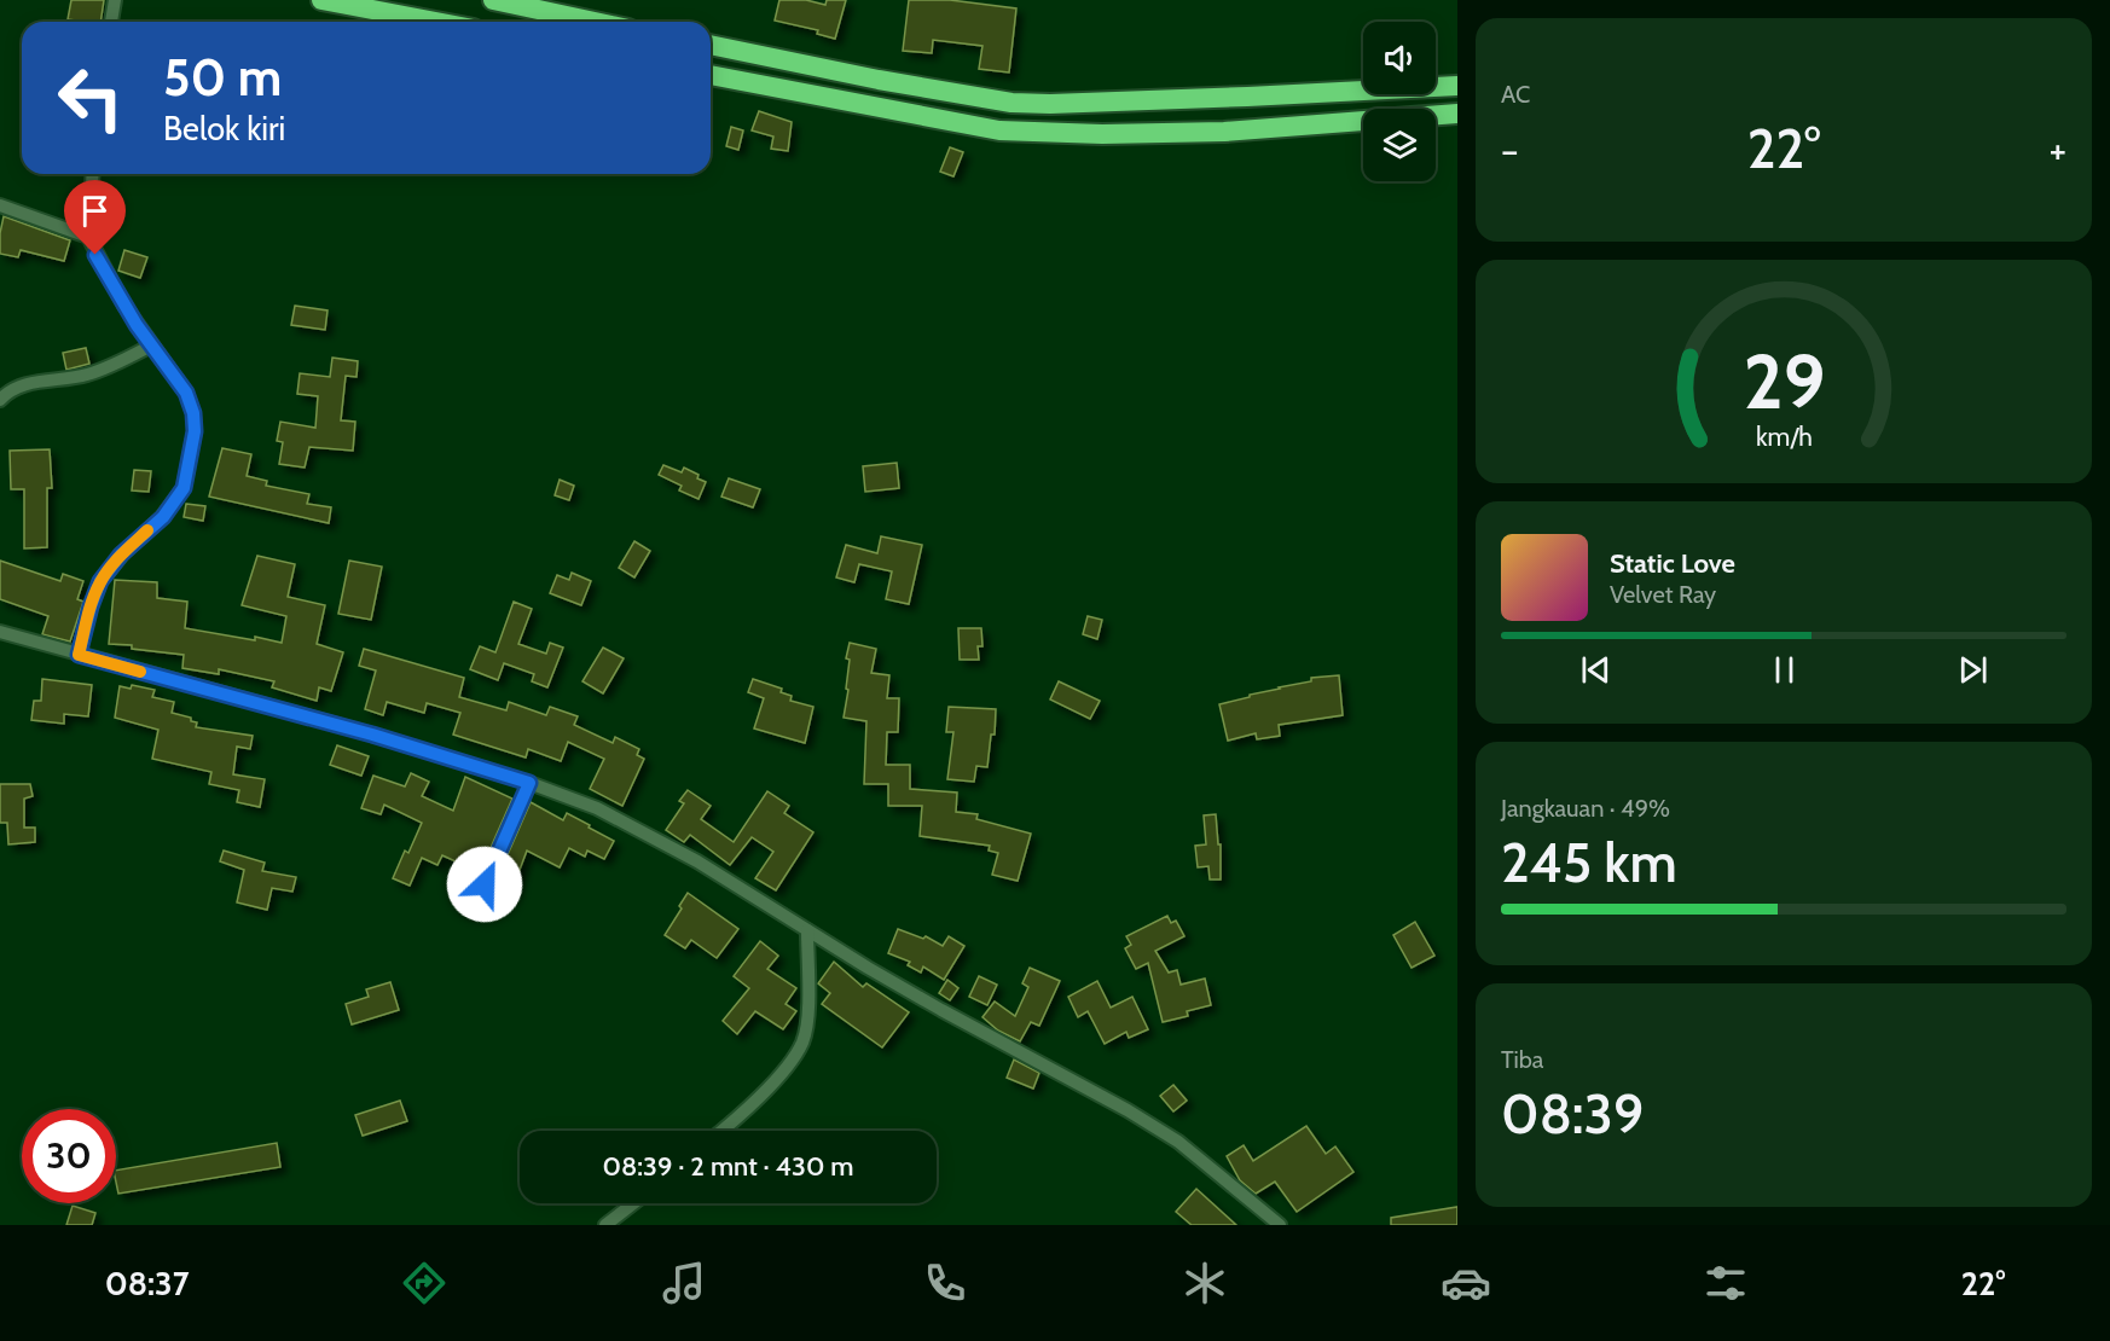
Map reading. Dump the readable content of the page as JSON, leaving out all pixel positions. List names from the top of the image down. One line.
{"page":{"tile":["AC",["Jangkauan · 49%","245 km"],["Tiba","08:39"]],"turn":["50 m","Belok kiri"],"heat":["−","22°","+"],"song":["Static Love","Velvet Ray"],"limit":"30","trip":"08:39 · 2 mnt · 430 m","tabs":["08:37","22°"],"gauge":["29","km/h"]}}
